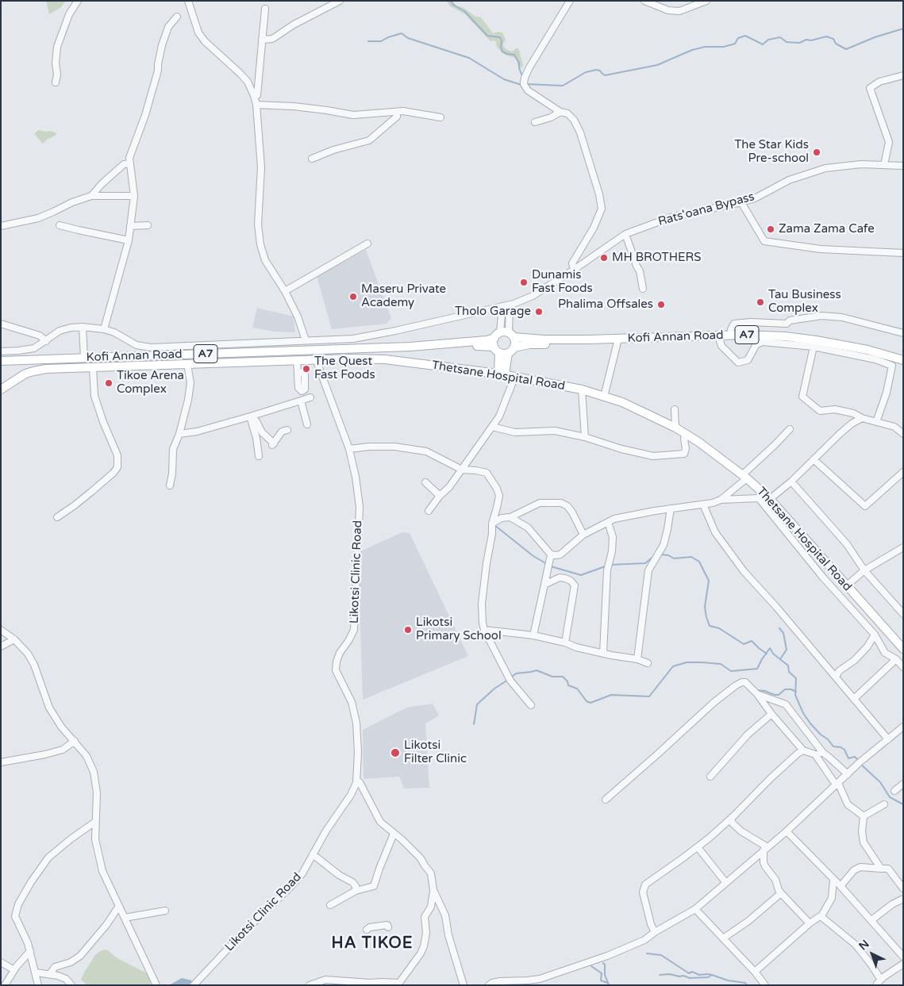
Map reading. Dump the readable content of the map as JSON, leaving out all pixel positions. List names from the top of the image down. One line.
{"streets":{"main road":["A7","Kofi Annan Road","Thetsane Hospital Road"],"street":["Rats'oana Bypass","Likotsi Clinic Road"]},"crossings":[["A7","Kofi Annan Road"],["Thetsane Hospital Road","Likotsi Clinic Road"]],"districts":["HA TIKOE"],"places":["The Star Kids Pre-school","Zama Zama Cafe","MH BROTHERS","Dunamis Fast Foods","Maseru Private Academy","Tau Business Complex","Phalima Offsales","Tholo Garage","The Quest Fast Foods","Tikoe Arena Complex","Likotsi Primary School","Likotsi Filter Clinic"],"north":"top left"}
